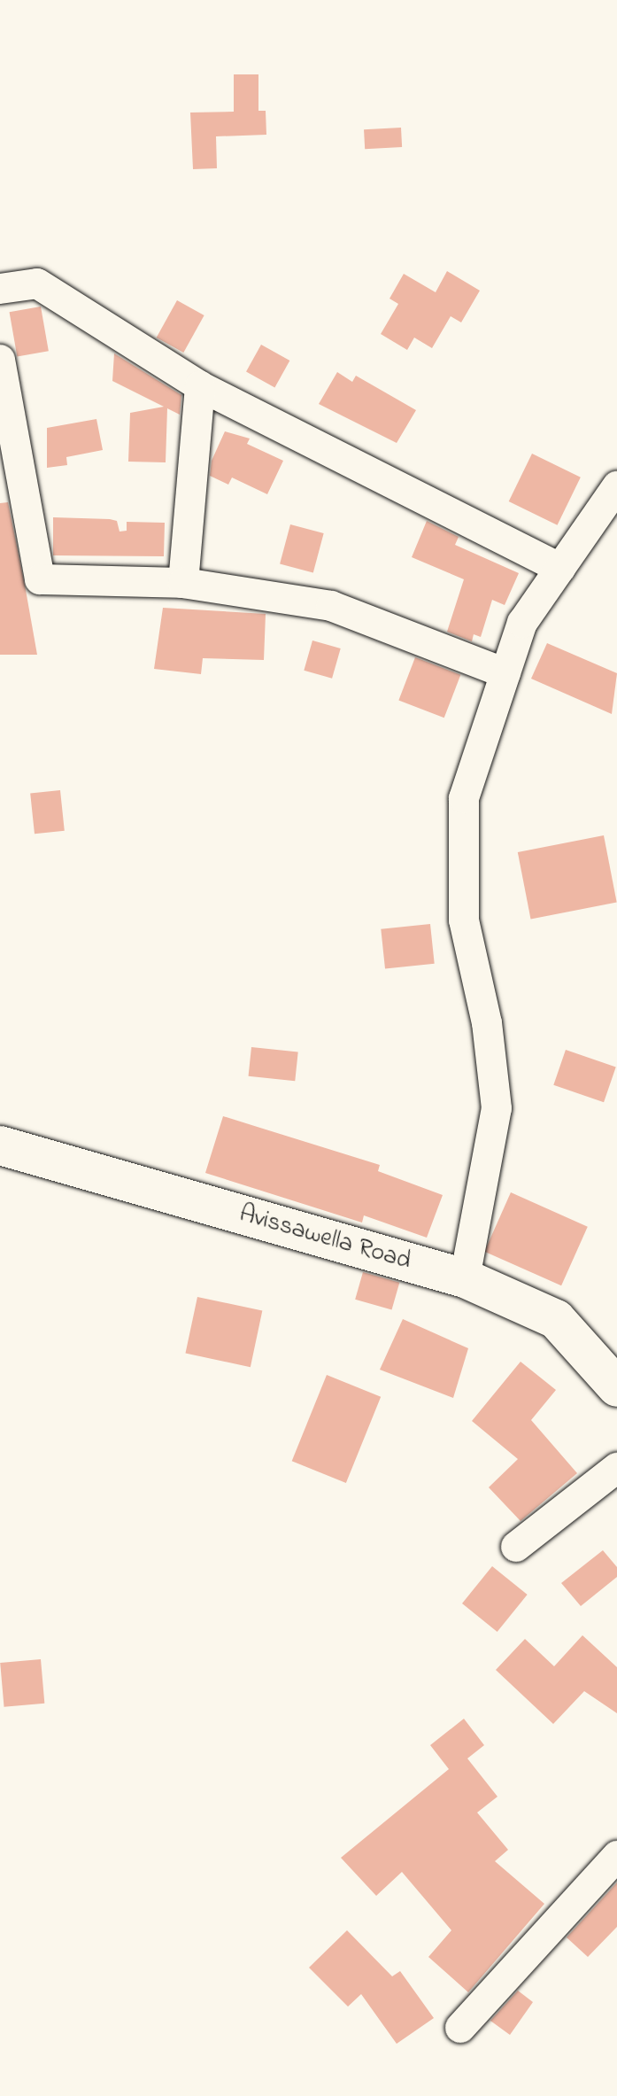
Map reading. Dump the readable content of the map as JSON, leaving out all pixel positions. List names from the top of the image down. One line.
{"streets":{"main road":["Avissawella Road"]}}
